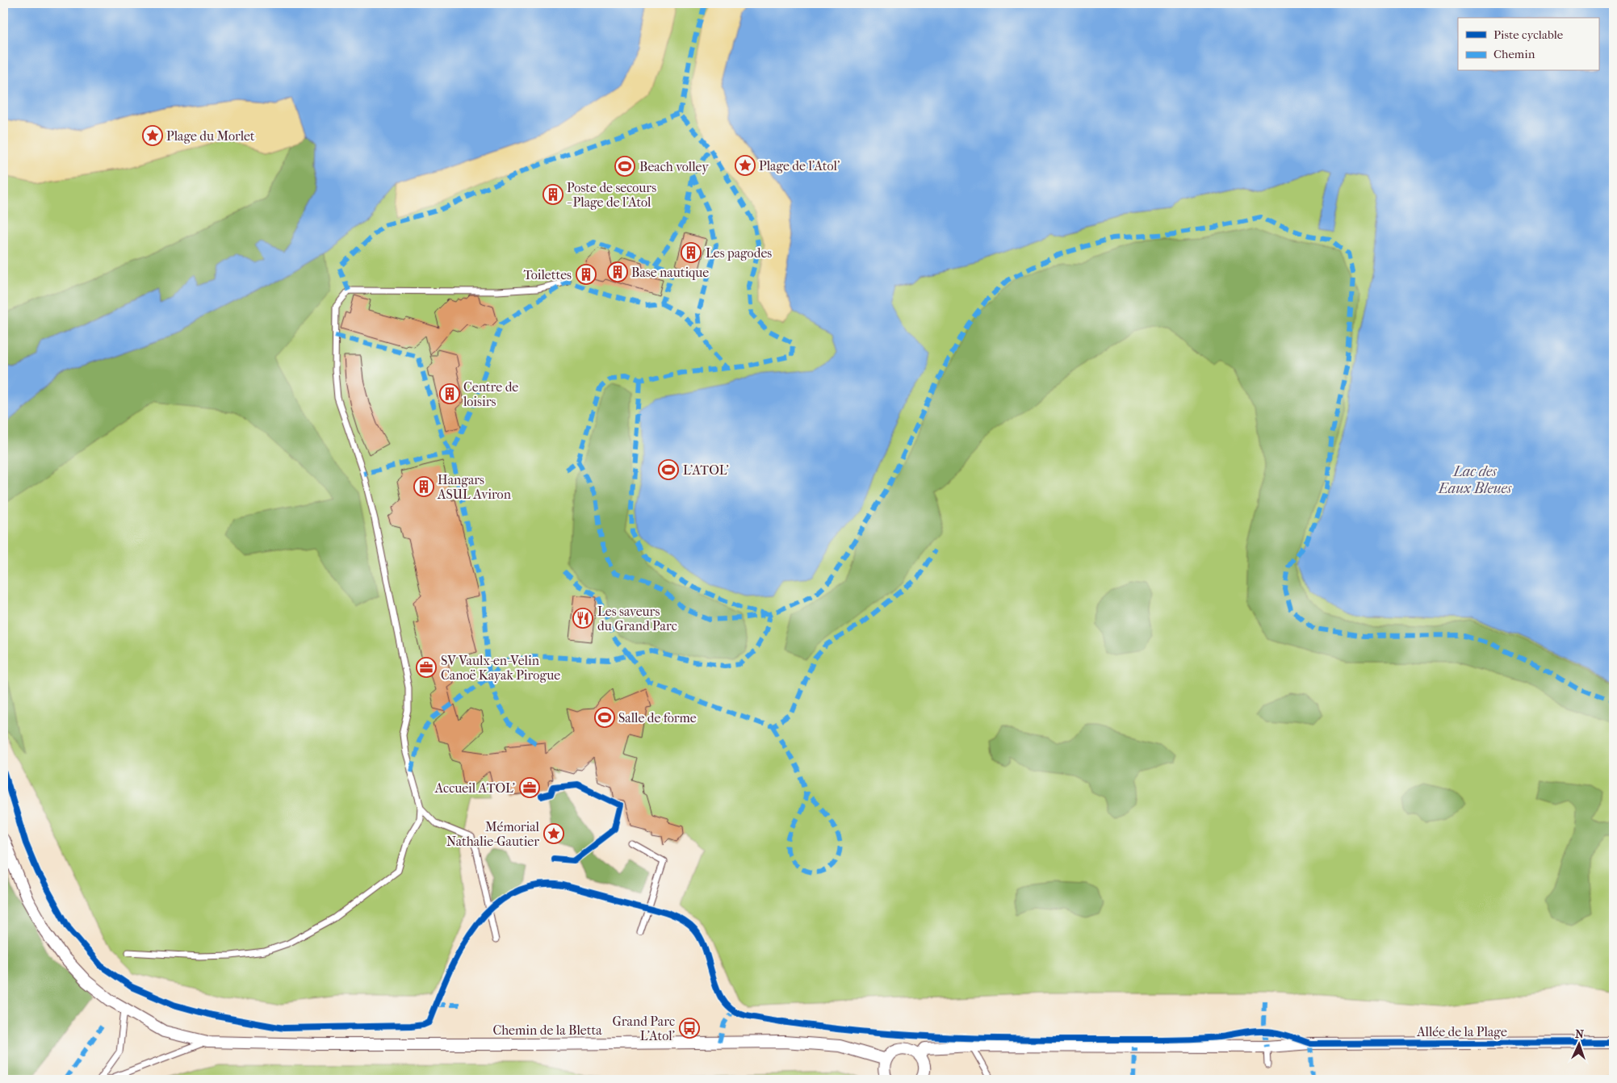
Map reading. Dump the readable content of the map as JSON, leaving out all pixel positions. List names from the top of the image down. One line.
{"streets":{"street":["Chemin de la Bletta","Allée de la Plage"]},"water":["Lac des Eaux Bleues"],"places":{"place":["Plage du Morlet","Plage de l'Atol'","Mémorial Nathalie-Gautier"],"sports":["Beach volley","L'ATOL'","Salle de forme"],"building":["Poste de secours - Plage de l'Atol","Les pagodes","Base nautique","Toilettes","Centre de loisirs","Hangars ASUL Aviron"],"restaurant":["Les saveurs du Grand Parc"],"office":["SV Vaulx-en-Velin Canoë Kayak Pirogue","Accueil ATOL'"],"bus stop":["Grand Parc L'Atol'"]},"legend":["Piste cyclable","Chemin"],"north":"top"}
